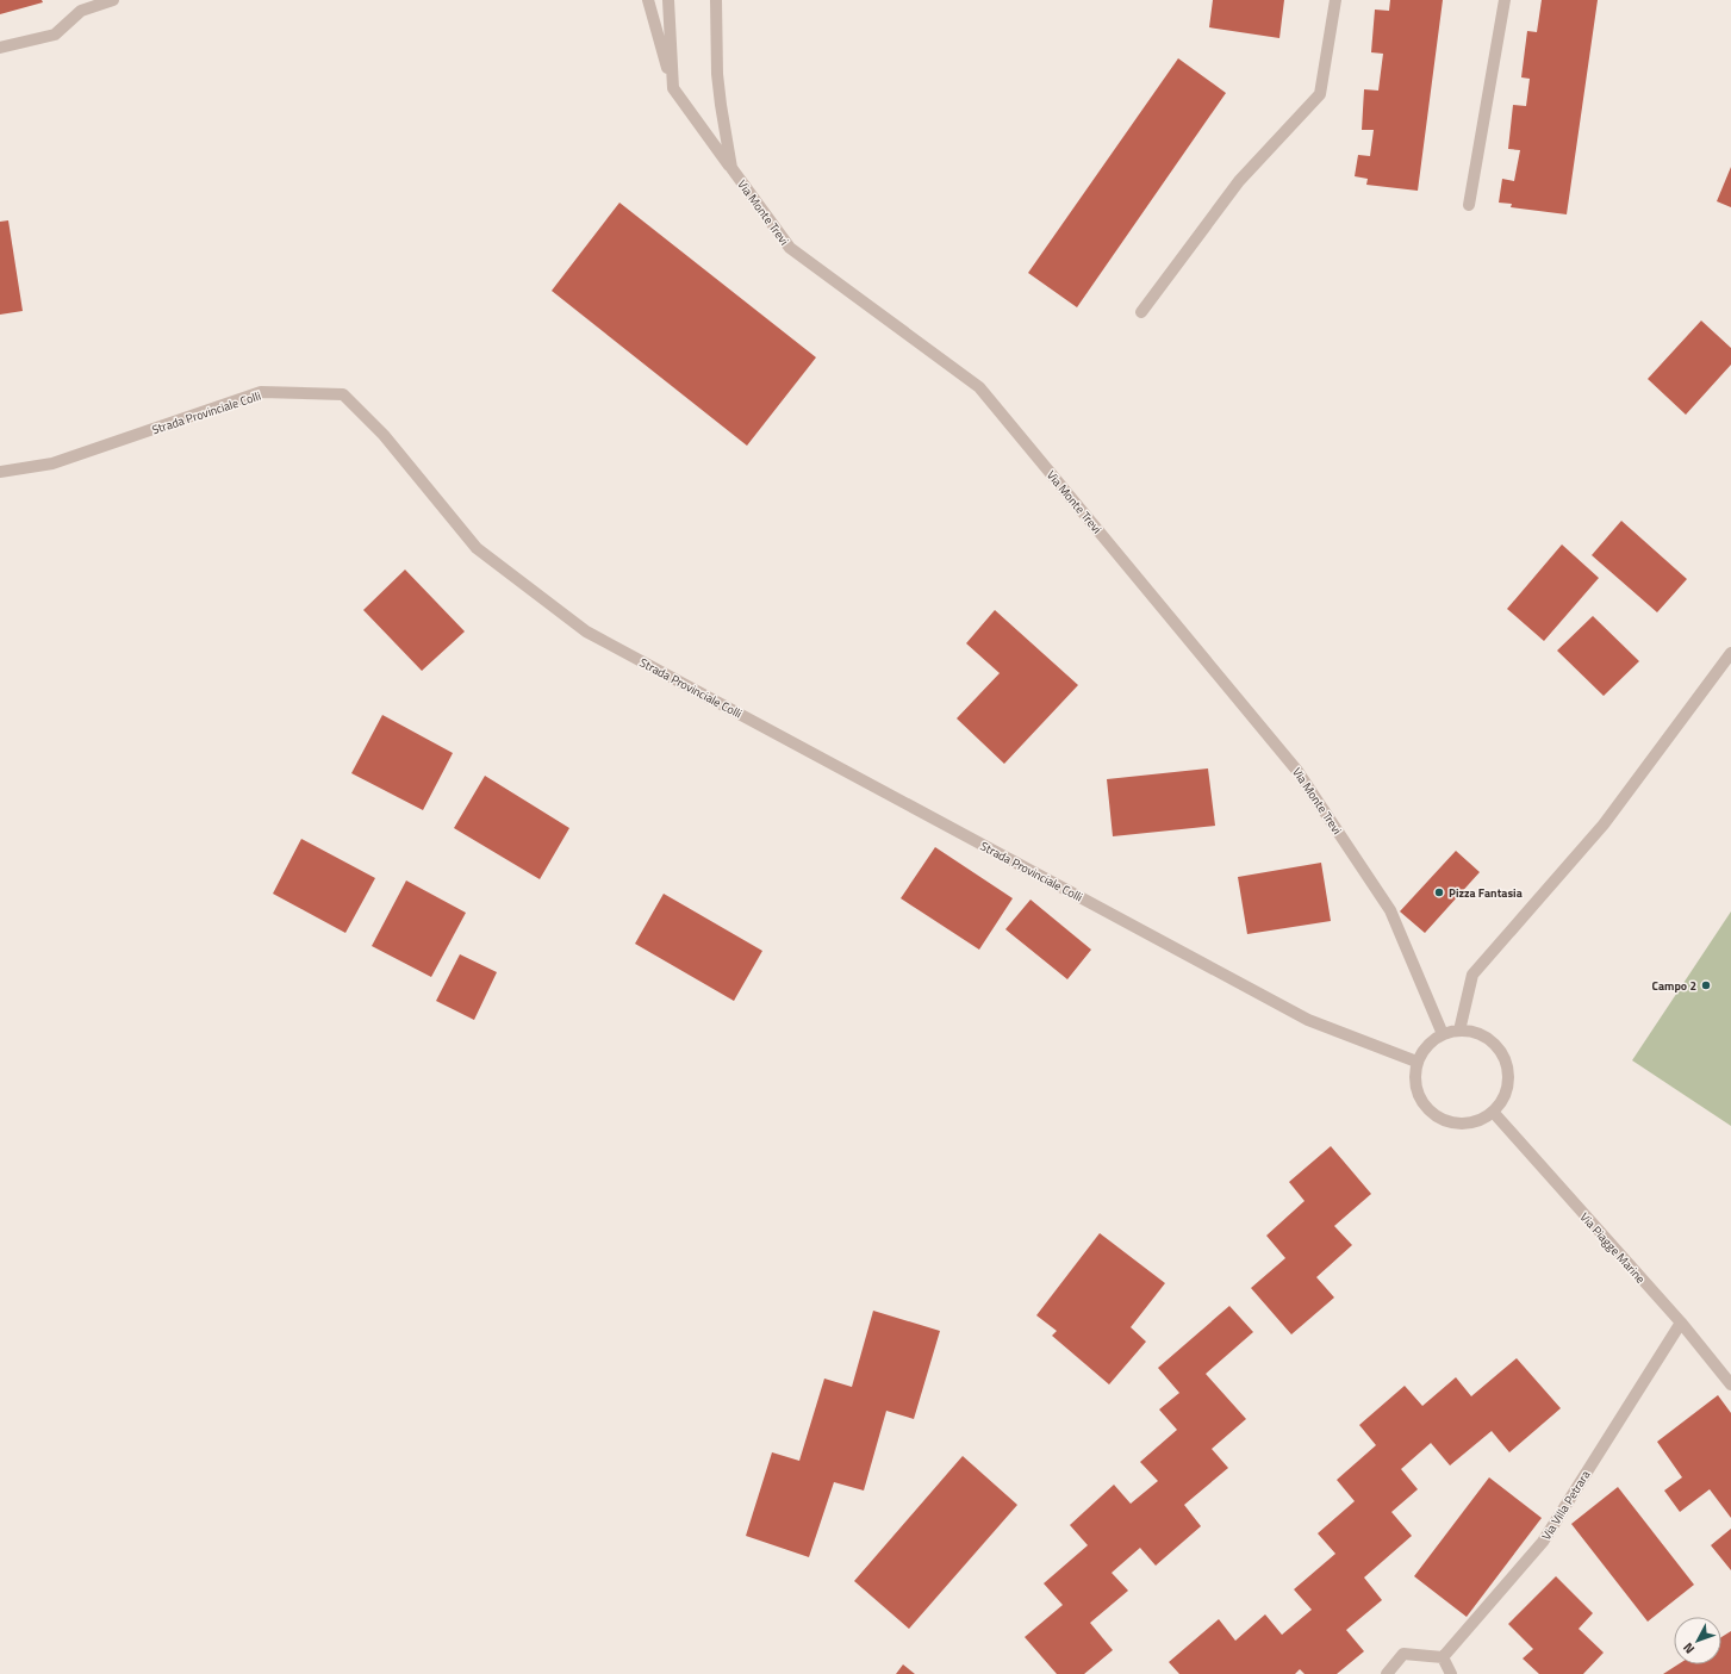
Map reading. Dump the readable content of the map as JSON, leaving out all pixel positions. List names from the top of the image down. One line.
{"streets":{"street":["Via Monte Trevi","Strada Provinciale Colli","Via Piagge Marine","Via Villa Petrara"]},"crossings":[["Via Monte Trevi","Strada Provinciale Colli"],["Via Monte Trevi","Via Piagge Marine"],["Strada Provinciale Colli","Via Piagge Marine"],["Via Piagge Marine","Via Villa Petrara"]],"places":["Pizza Fantasia","Campo 2"],"north":"bottom left"}
